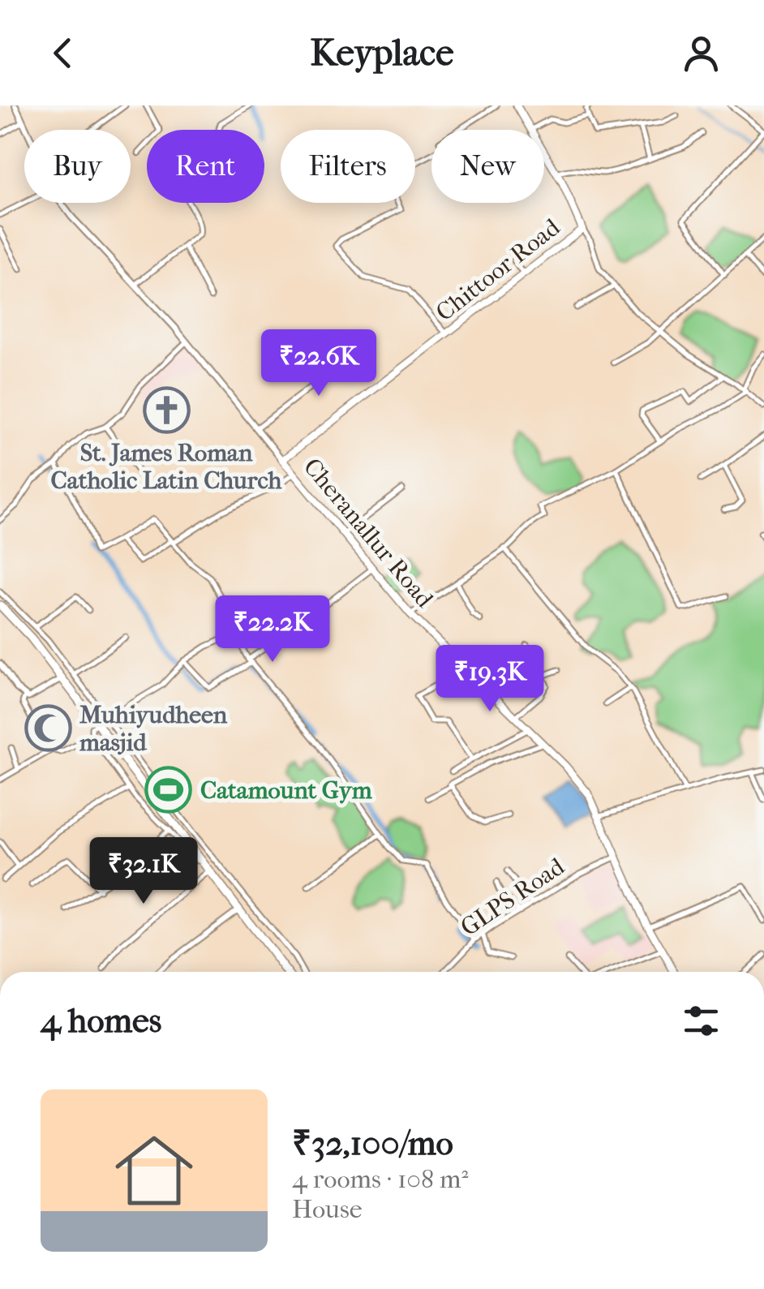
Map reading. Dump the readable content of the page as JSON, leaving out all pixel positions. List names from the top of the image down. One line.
{"streets":{"main road":["Chittoor Road","Cheranallur Road"],"street":["GLPS Road"]},"crossings":[["Chittoor Road","Cheranallur Road"],["Cheranallur Road","GLPS Road"]],"places":{"church":["St. James Roman Catholic Latin Church"],"mosque":["Muhiyudheen masjid"],"sports":["Catamount Gym"]},"page":{"header":"Keyplace","chip":["Buy","Rent","Filters","New"],"price":["₹22.6K","₹22.2K","₹19.3K","₹32.1K"],"heading":"4 homes","list":[{"name":"₹32,100/mo","note":"4 rooms · 108 m² · House"}]}}
